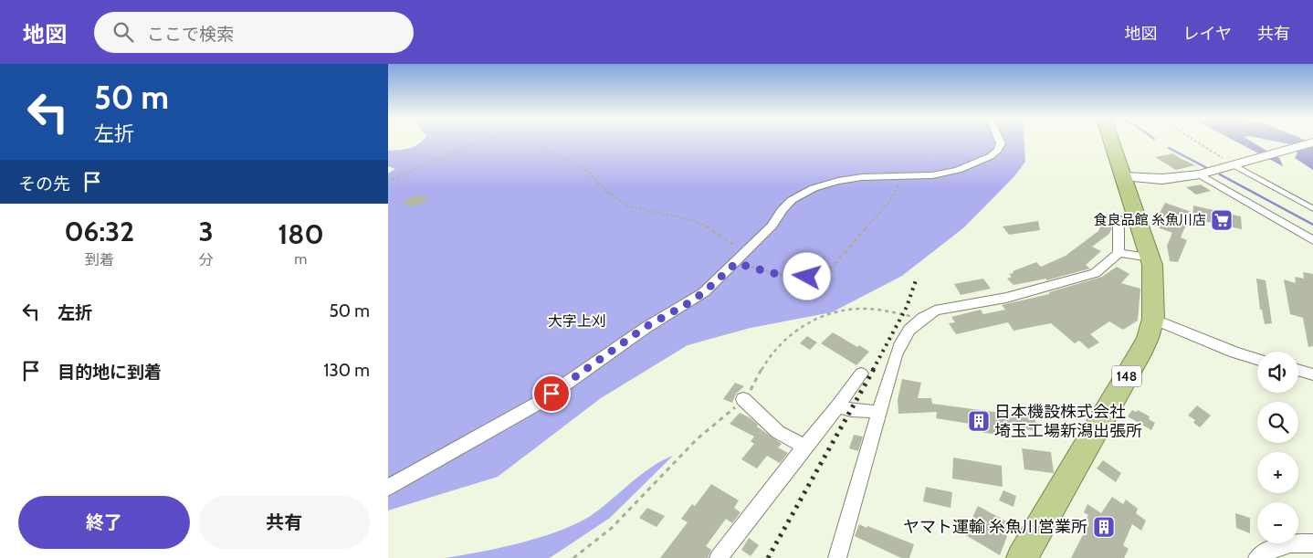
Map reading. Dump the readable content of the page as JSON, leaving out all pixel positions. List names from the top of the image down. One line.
{"streets":{"highway":["148"]},"districts":["大字上刈"],"places":{"supermarket":["食良品館 糸魚川店"],"building":["日本機設株式会社 埼玉工場新潟出張所","ヤマト運輸 糸魚川営業所"]},"page":{"header":"地図","search":"ここで検索","nav":["地図","レイヤ","共有"],"turn":["50 m","左折"],"then":"その先","eta":["06:32","到着","3","分","180","m"],"list":[{"name":"左折","value":"50 m"},{"name":"目的地に到着","value":"130 m"}],"map_buttons":["+","−"],"buttons":["終了","共有"]}}
